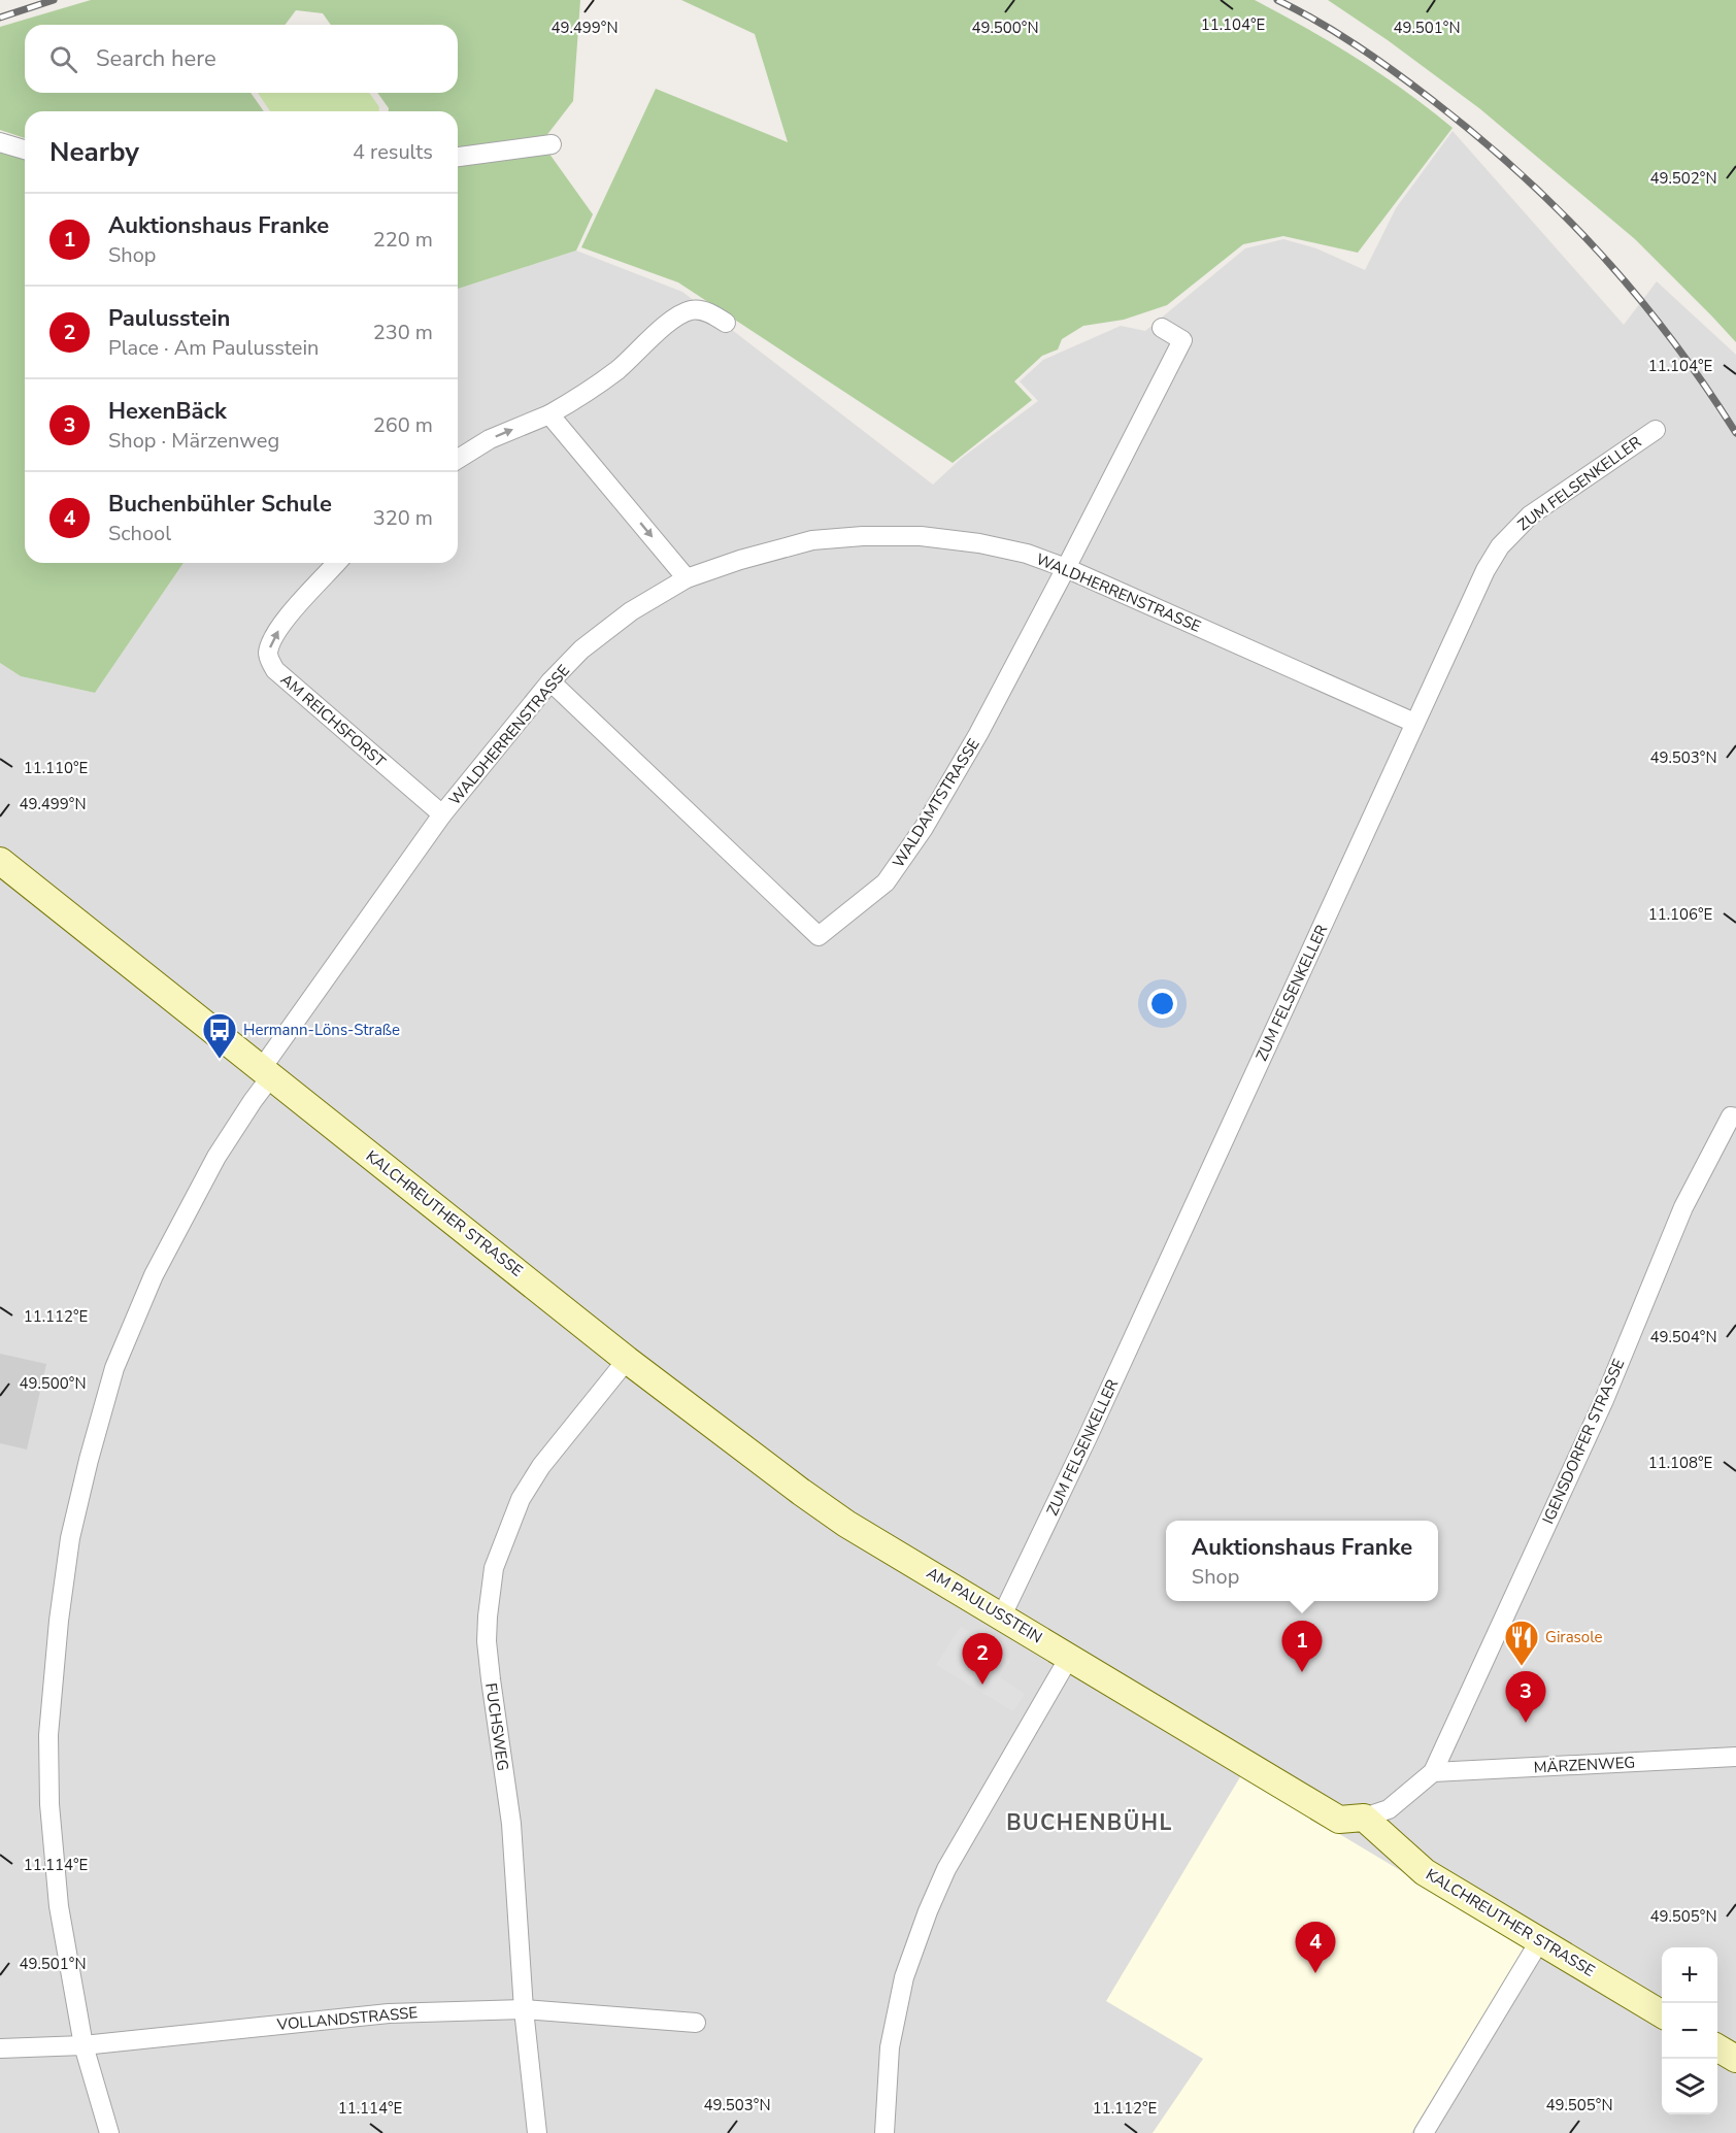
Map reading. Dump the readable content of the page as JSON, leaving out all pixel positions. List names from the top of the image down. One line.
{"streets":{"street":["ZUM FELSENKELLER","WALDHERRENSTRASSE","AM REICHSFORST","WALDAMTSTRASSE","KALCHREUTHER STRASSE","IGENSDORFER STRASSE","AM PAULUSSTEIN","FUCHSWEG","MÄRZENWEG","VOLLANDSTRASSE"]},"crossings":[["ZUM FELSENKELLER","WALDHERRENSTRASSE"],["ZUM FELSENKELLER","AM PAULUSSTEIN"],["WALDHERRENSTRASSE","AM REICHSFORST"],["WALDHERRENSTRASSE","WALDAMTSTRASSE"],["WALDHERRENSTRASSE","KALCHREUTHER STRASSE"],["KALCHREUTHER STRASSE","AM PAULUSSTEIN"],["KALCHREUTHER STRASSE","FUCHSWEG"],["IGENSDORFER STRASSE","MÄRZENWEG"],["FUCHSWEG","VOLLANDSTRASSE"]],"districts":["BUCHENBÜHL"],"places":{"bus stop":["Hermann-Löns-Straße"],"restaurant":["Girasole"]},"page":{"search":"Search here","heading":["Nearby","4 results"],"list":[{"mark":"1","name":"Auktionshaus Franke","note":"Shop","value":"220 m"},{"mark":"2","name":"Paulusstein","note":"Place · Am Paulusstein","value":"230 m"},{"mark":"3","name":"HexenBäck","note":"Shop · Märzenweg","value":"260 m"},{"mark":"4","name":"Buchenbühler Schule","note":"School","value":"320 m"}],"popup":["Auktionshaus Franke","Shop"],"pins":["1","2","3","4"],"map_buttons":["+","−"]},"coordinates":["11.104°E","49.499°N","49.500°N","49.501°N","49.502°N","49.503°N","11.110°E","11.106°E","11.112°E","49.504°N","11.108°E","11.114°E","49.505°N"]}
